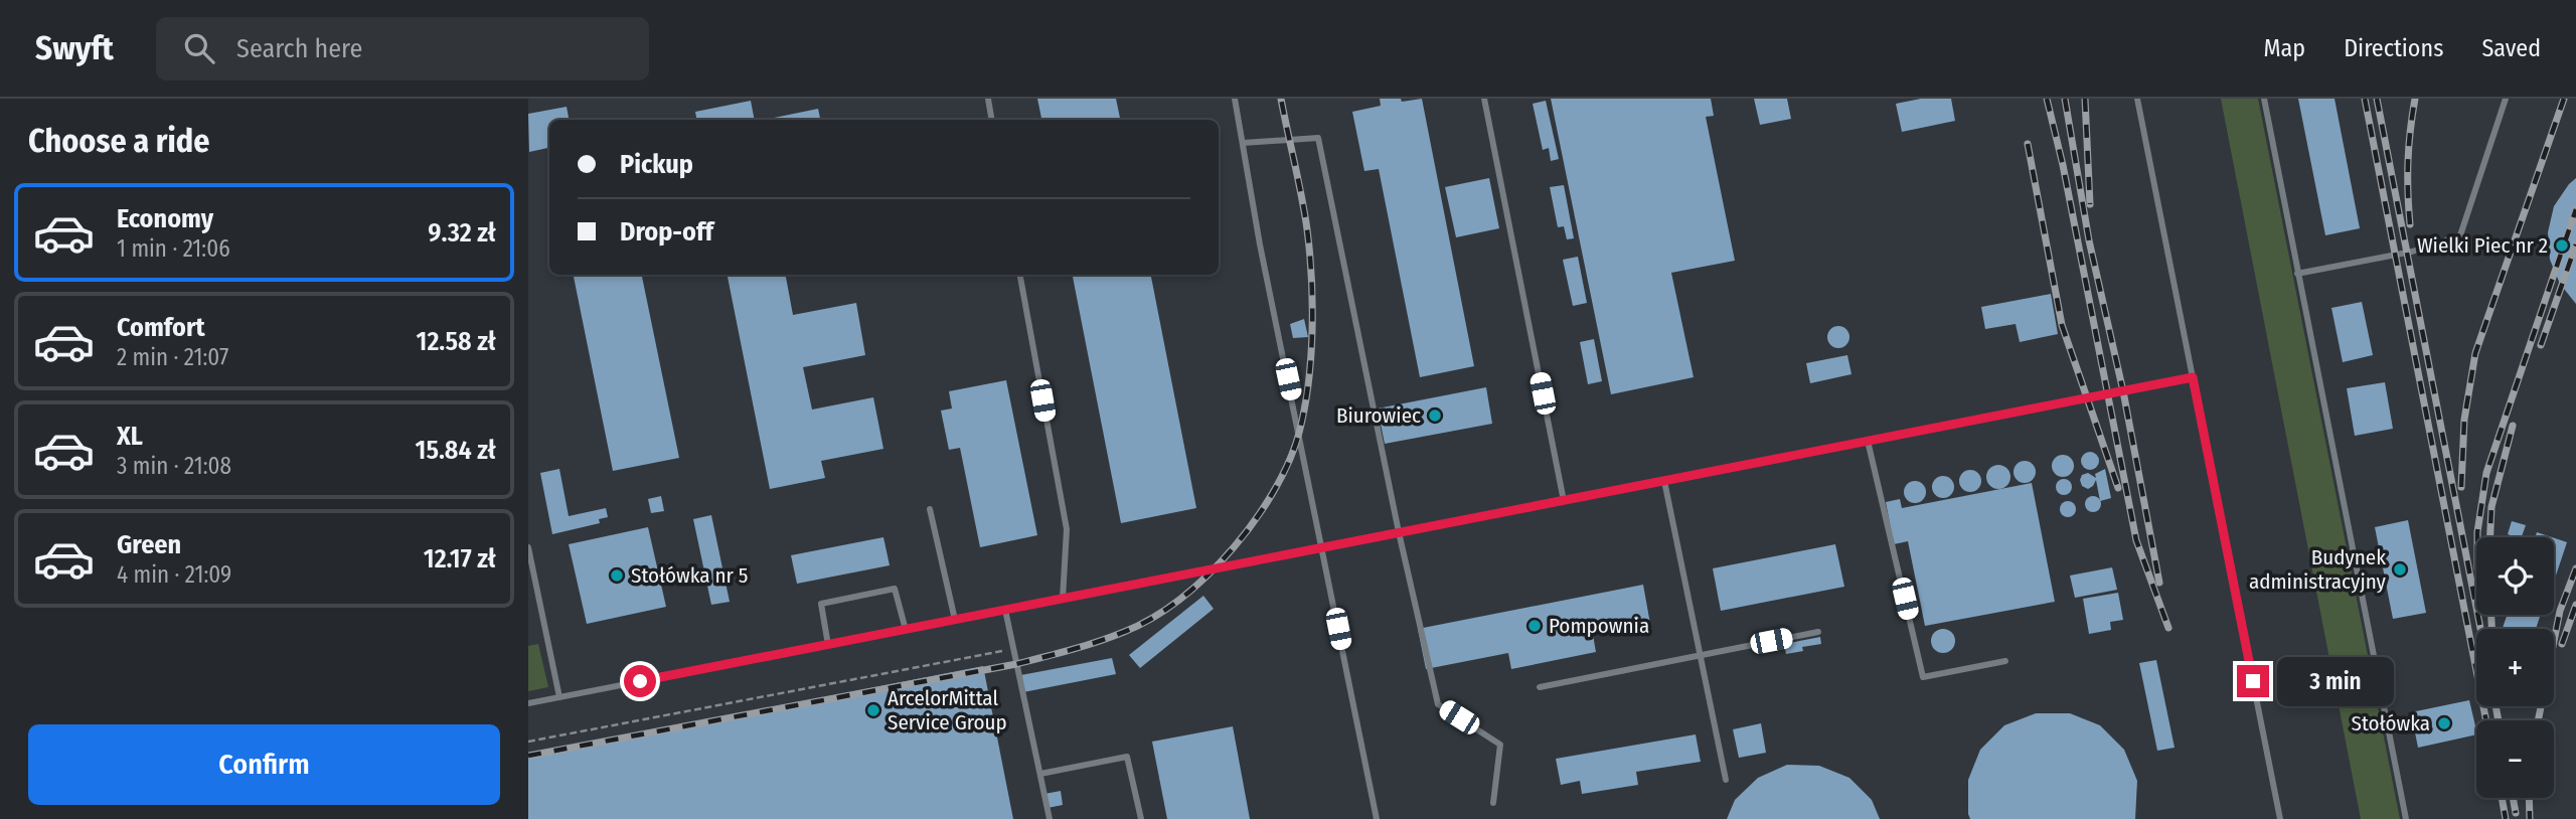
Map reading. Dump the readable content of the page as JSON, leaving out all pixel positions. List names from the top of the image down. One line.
{"places":["Wielki Piec nr 2","Biurowiec","Budynek administracyjny","Stołówka nr 5","Pompownia","ArcelorMittal Service Group","Stołówka"],"page":{"header":"Swyft","search":"Search here","nav":["Map","Directions","Saved"],"heading":"Choose a ride","banner":["Pickup","Drop-off"],"list":[{"name":"Economy","note":"1 min · 21:06","value":"9.32 zł"},{"name":"Comfort","note":"2 min · 21:07","value":"12.58 zł"},{"name":"XL","note":"3 min · 21:08","value":"15.84 zł"},{"name":"Green","note":"4 min · 21:09","value":"12.17 zł"}],"map_buttons":["+","−"],"bubble":"3 min","buttons":"Confirm"}}
